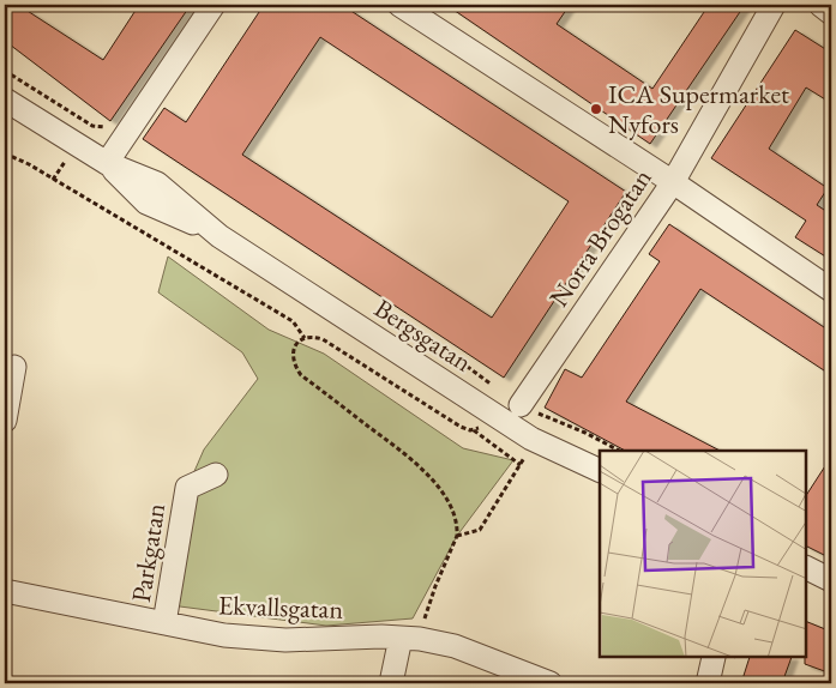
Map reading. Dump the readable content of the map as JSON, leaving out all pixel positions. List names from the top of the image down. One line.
{"streets":{"street":["Norra Brogatan","Bergsgatan","Parkgatan","Ekvallsgatan"]},"crossings":[["Parkgatan","Ekvallsgatan"]],"places":["ICA Supermarket Nyfors"]}
